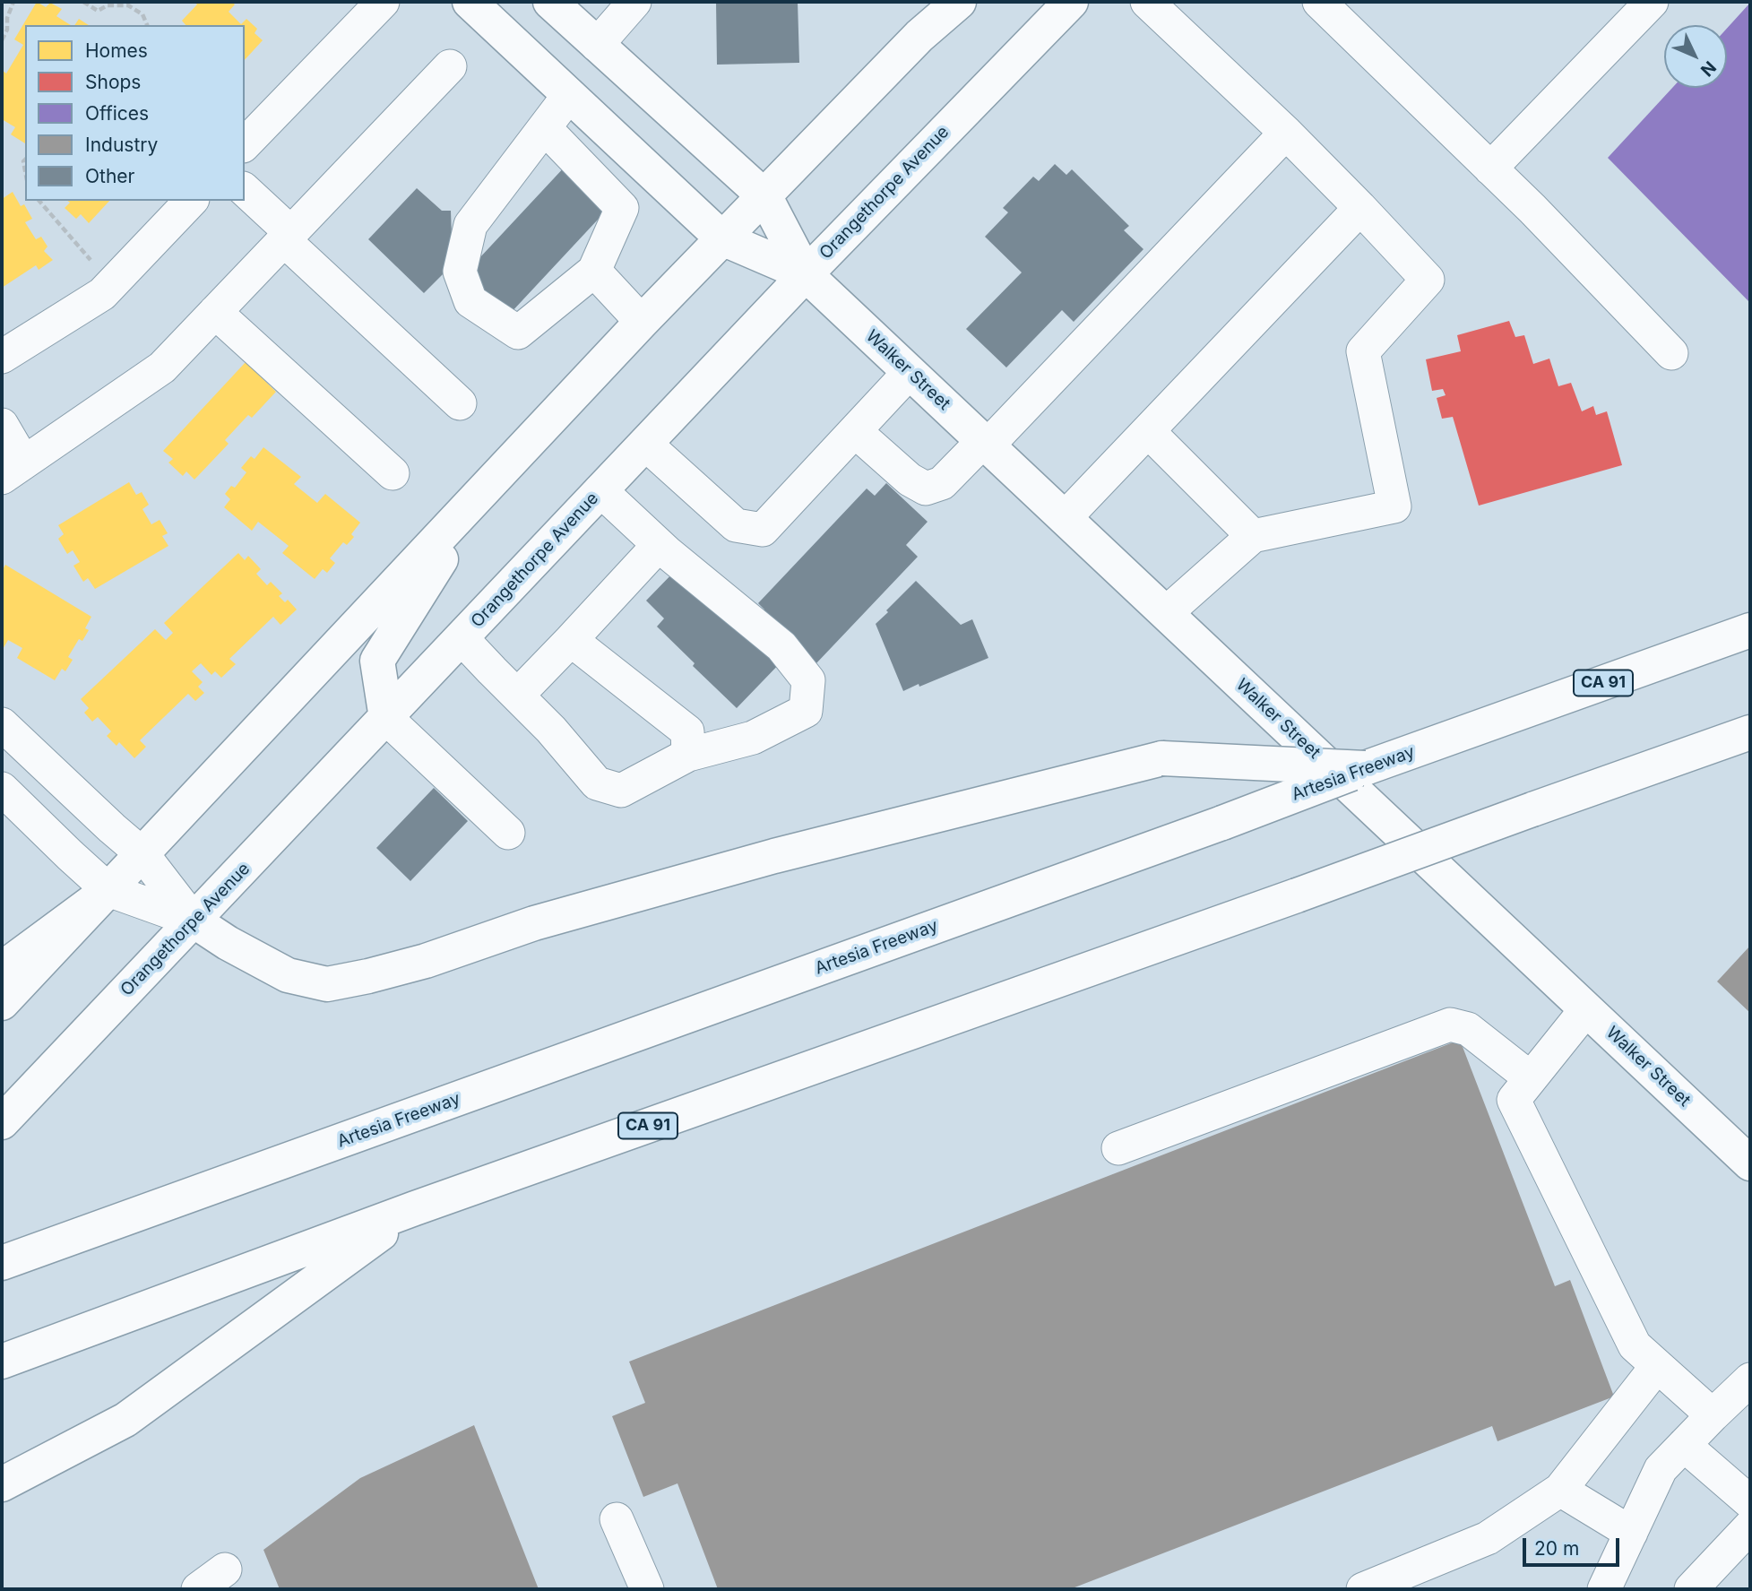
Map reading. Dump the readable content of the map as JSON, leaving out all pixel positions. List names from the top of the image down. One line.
{"streets":{"main road":["Orangethorpe Avenue","Walker Street","CA 91","Artesia Freeway"]},"crossings":[["Orangethorpe Avenue","Walker Street"]],"legend":["Homes","Shops","Offices","Industry","Other"],"scale_bar":"20 m","north":"bottom right"}
